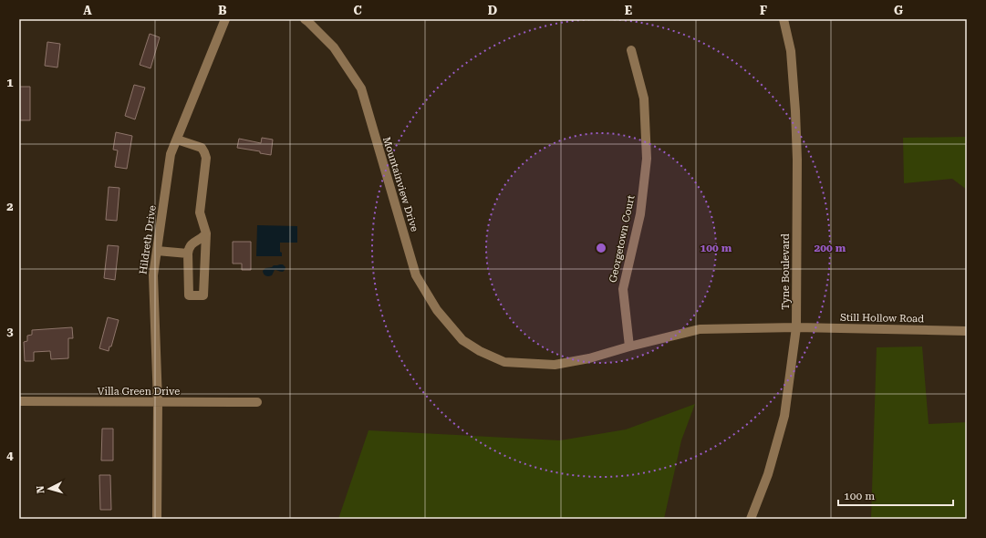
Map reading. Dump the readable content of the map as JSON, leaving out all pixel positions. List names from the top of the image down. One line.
{"streets":{"street":["Mountainview Drive","Georgetown Court","Hildreth Drive","Tyne Boulevard","Still Hollow Road","Villa Green Drive"]},"crossings":[["Mountainview Drive","Georgetown Court"],["Hildreth Drive","Villa Green Drive"],["Tyne Boulevard","Still Hollow Road"]],"scale_bar":"100 m","north":"left","grid":{"columns":["A","B","C","D","E","F","G"],"rows":["1","2","3","4"]},"rings":["100 m","200 m"]}
